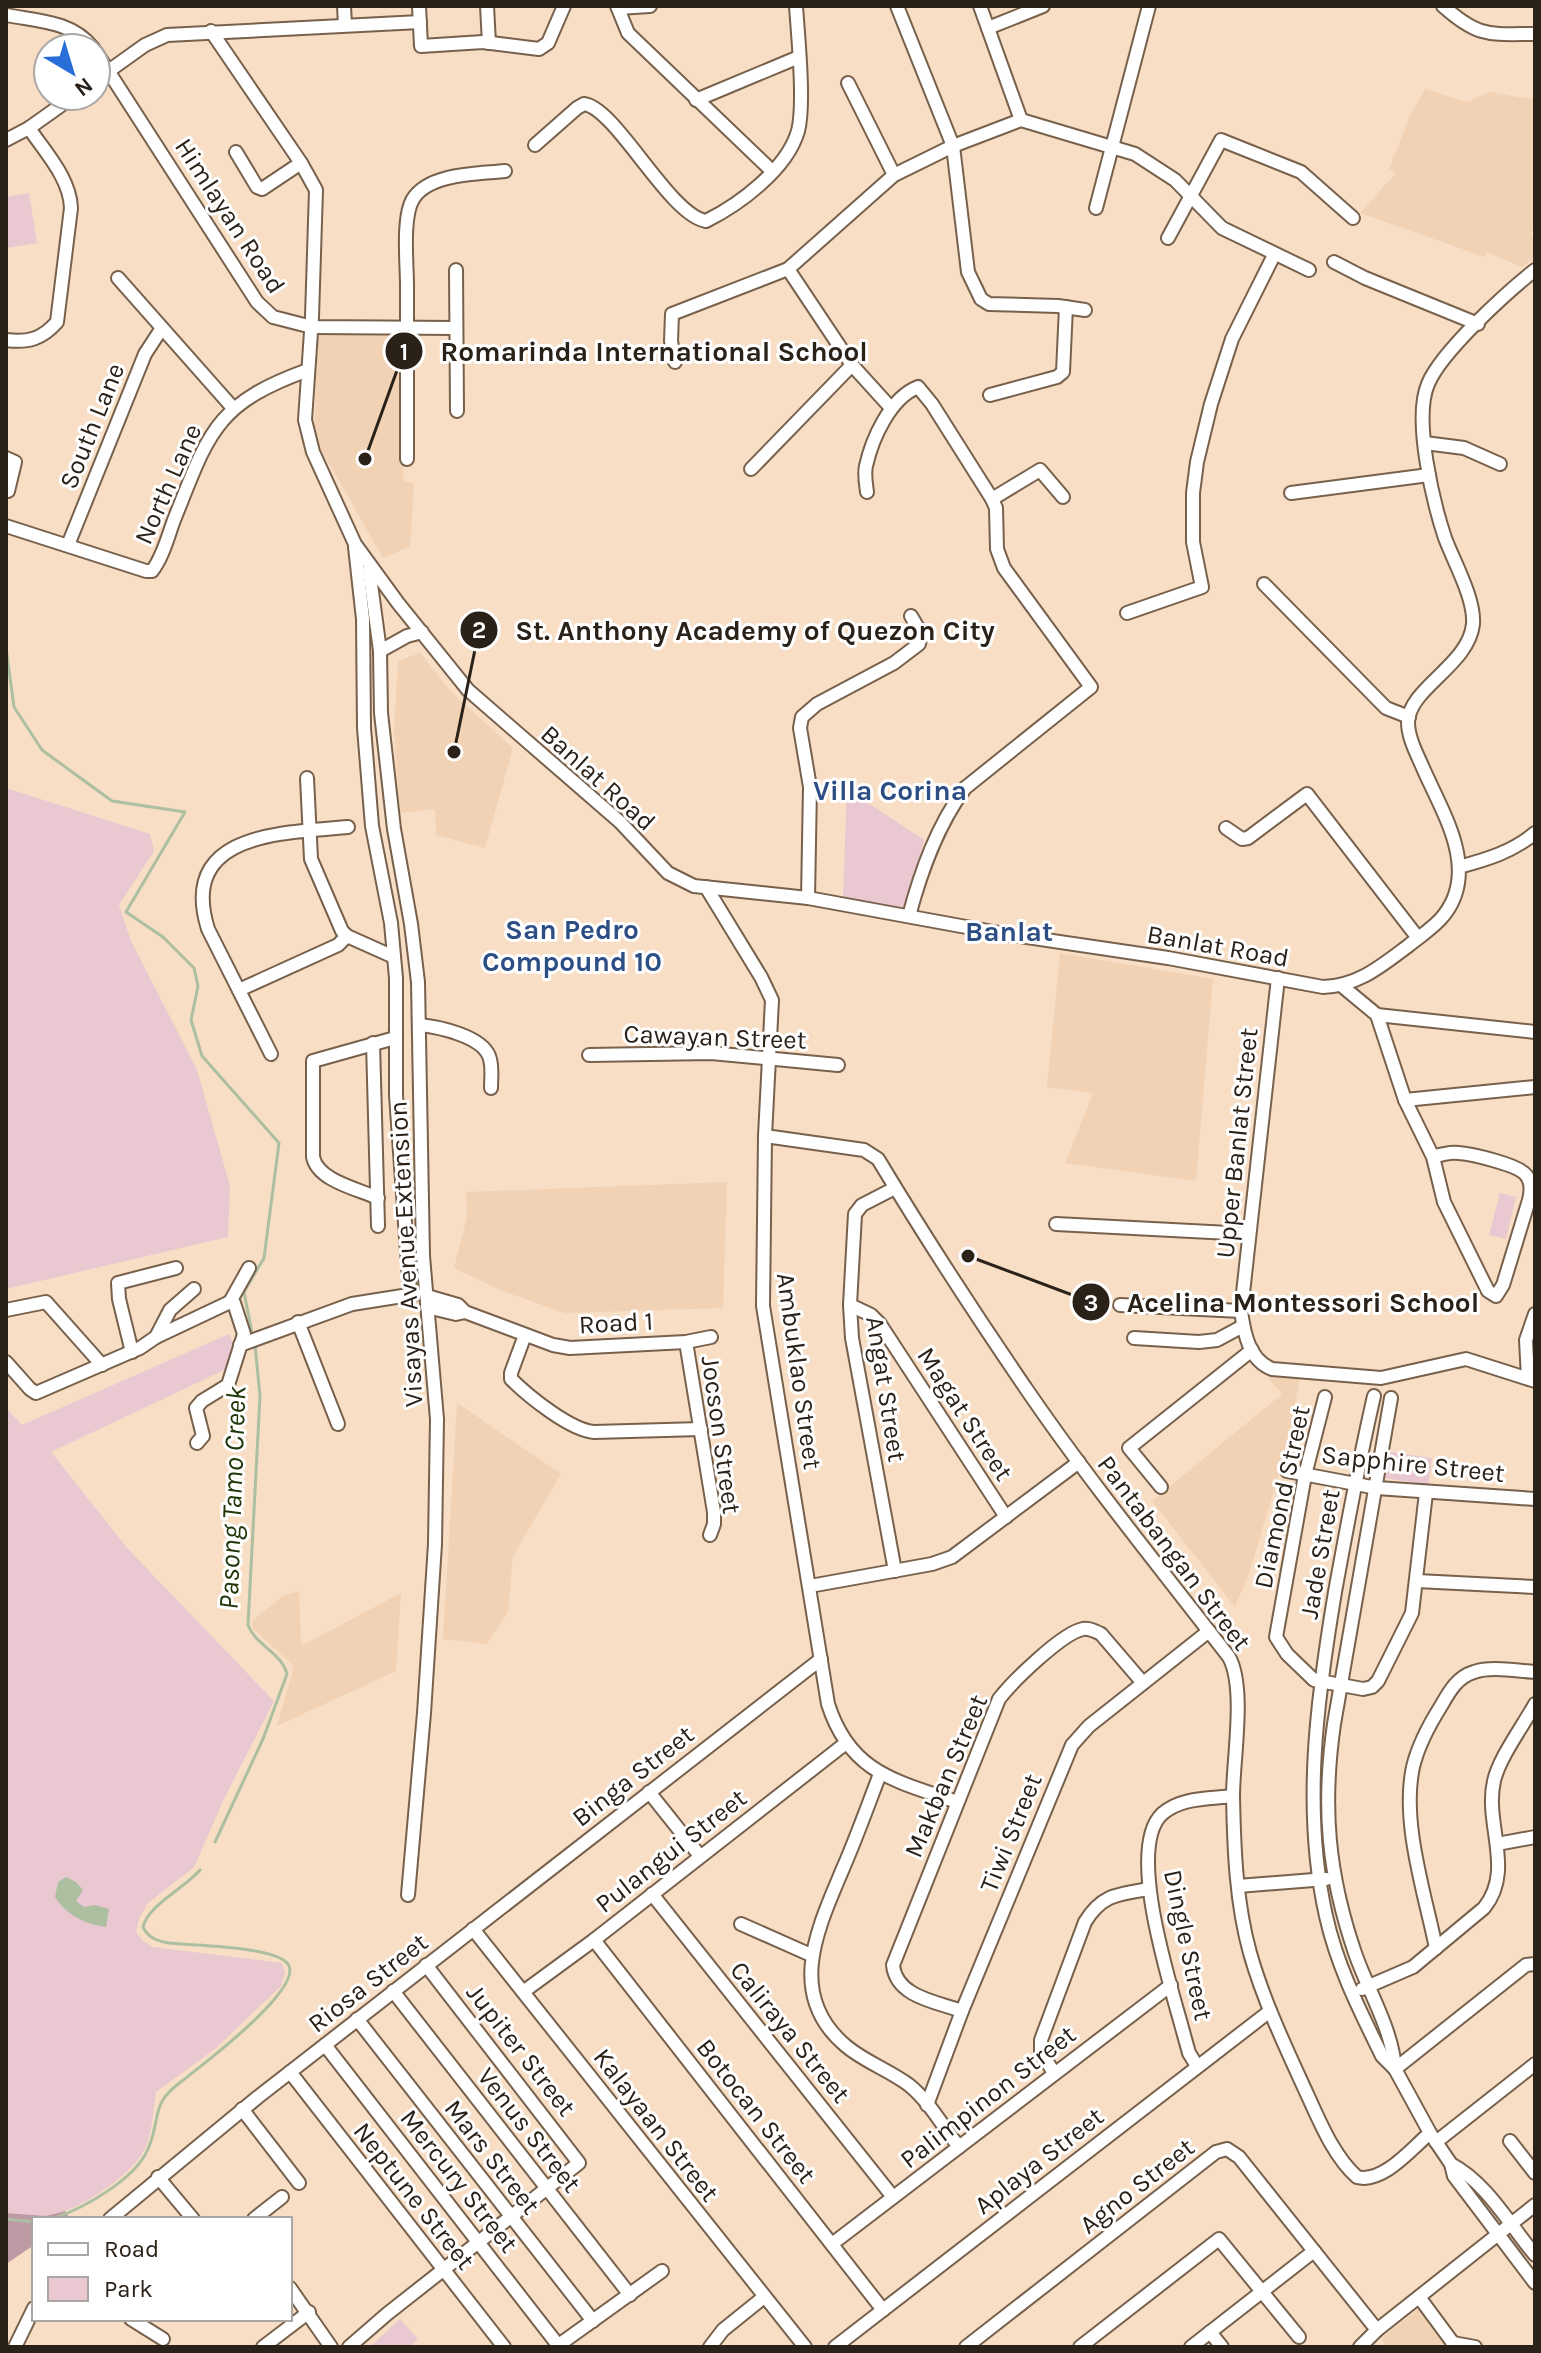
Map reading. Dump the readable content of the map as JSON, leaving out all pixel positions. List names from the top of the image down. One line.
{"streets":{"street":["Himlayan Road","South Lane","North Lane","Banlat Road","Cawayan Street","Upper Banlat Street","Visayas Avenue Extension","Road 1","Ambuklao Street","Angat Street","Magat Street","Jocson Street","Sapphire Street","Diamond Street","Pantabangan Street","Jade Street","Binga Street","Makban Street","Tiwi Street","Pulangui Street","Dingle Street","Riosa Street","Caliraya Street","Jupiter Street","Palimpinon Street","Botocan Street","Kalayaan Street","Venus Street","Mars Street","Aplaya Street","Mercury Street","Agno Street","Neptune Street"]},"crossings":[["South Lane","North Lane"],["Banlat Road","Upper Banlat Street"],["Banlat Road","Visayas Avenue Extension"],["Banlat Road","Ambuklao Street"],["Cawayan Street","Ambuklao Street"],["Visayas Avenue Extension","Road 1"],["Road 1","Jocson Street"],["Ambuklao Street","Pantabangan Street"],["Ambuklao Street","Binga Street"],["Ambuklao Street","Makban Street"],["Ambuklao Street","Pulangui Street"],["Angat Street","Magat Street"],["Angat Street","Pantabangan Street"],["Sapphire Street","Diamond Street"],["Sapphire Street","Jade Street"],["Diamond Street","Jade Street"],["Pantabangan Street","Tiwi Street"],["Pantabangan Street","Dingle Street"],["Pantabangan Street","Aplaya Street"],["Binga Street","Riosa Street"],["Binga Street","Kalayaan Street"],["Makban Street","Tiwi Street"],["Pulangui Street","Caliraya Street"],["Pulangui Street","Botocan Street"],["Pulangui Street","Kalayaan Street"],["Dingle Street","Palimpinon Street"],["Dingle Street","Aplaya Street"],["Riosa Street","Jupiter Street"],["Riosa Street","Kalayaan Street"],["Riosa Street","Venus Street"],["Riosa Street","Mars Street"],["Riosa Street","Mercury Street"],["Riosa Street","Neptune Street"],["Caliraya Street","Palimpinon Street"],["Jupiter Street","Venus Street"],["Palimpinon Street","Botocan Street"],["Botocan Street","Aplaya Street"]],"districts":["Villa Corina","San Pedro Compound 10","Banlat"],"water":["Pasong Tamo Creek"],"places":["Romarinda International School","St. Anthony Academy of Quezon City","Acelina Montessori School"],"legend":["Road","Park"],"north":"bottom right"}
